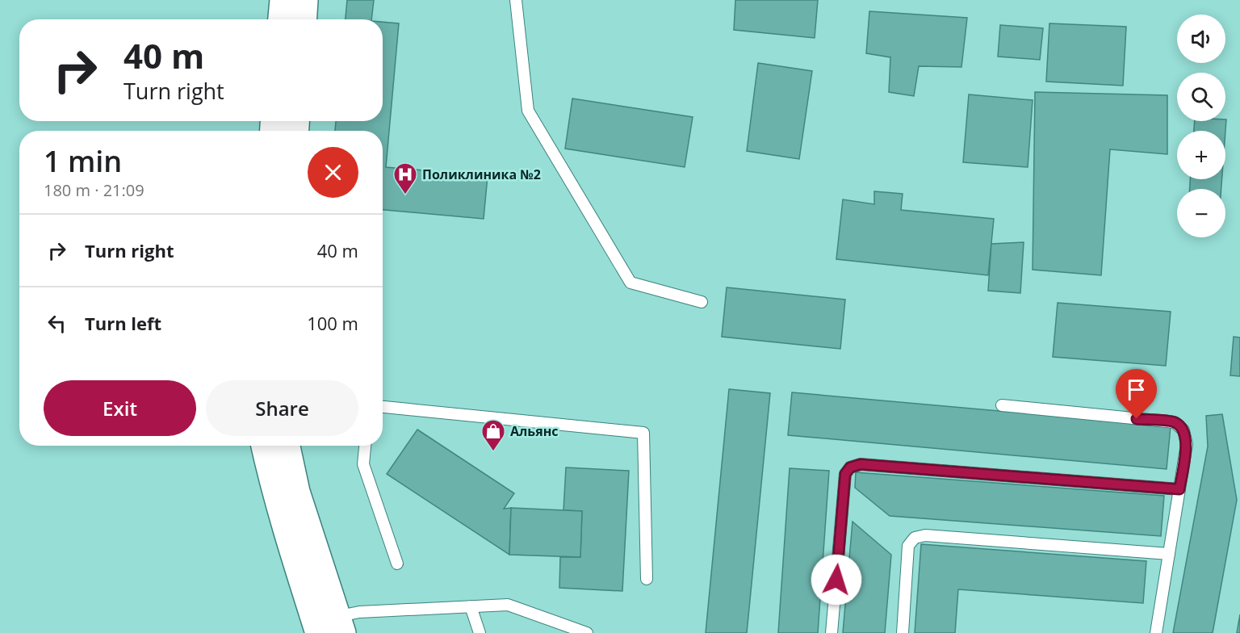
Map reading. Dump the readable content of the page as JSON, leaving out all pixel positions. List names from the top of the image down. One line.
{"places":{"hospital":["Поликлиника №2"],"shop":["Альянс"]},"page":{"map_buttons":["+","−"],"turn":["40 m","Turn right"],"heading":["1 min","180 m · 21:09"],"list":[{"name":"Turn right","value":"40 m"},{"name":"Turn left","value":"100 m"}],"buttons":["Exit","Share"]}}
